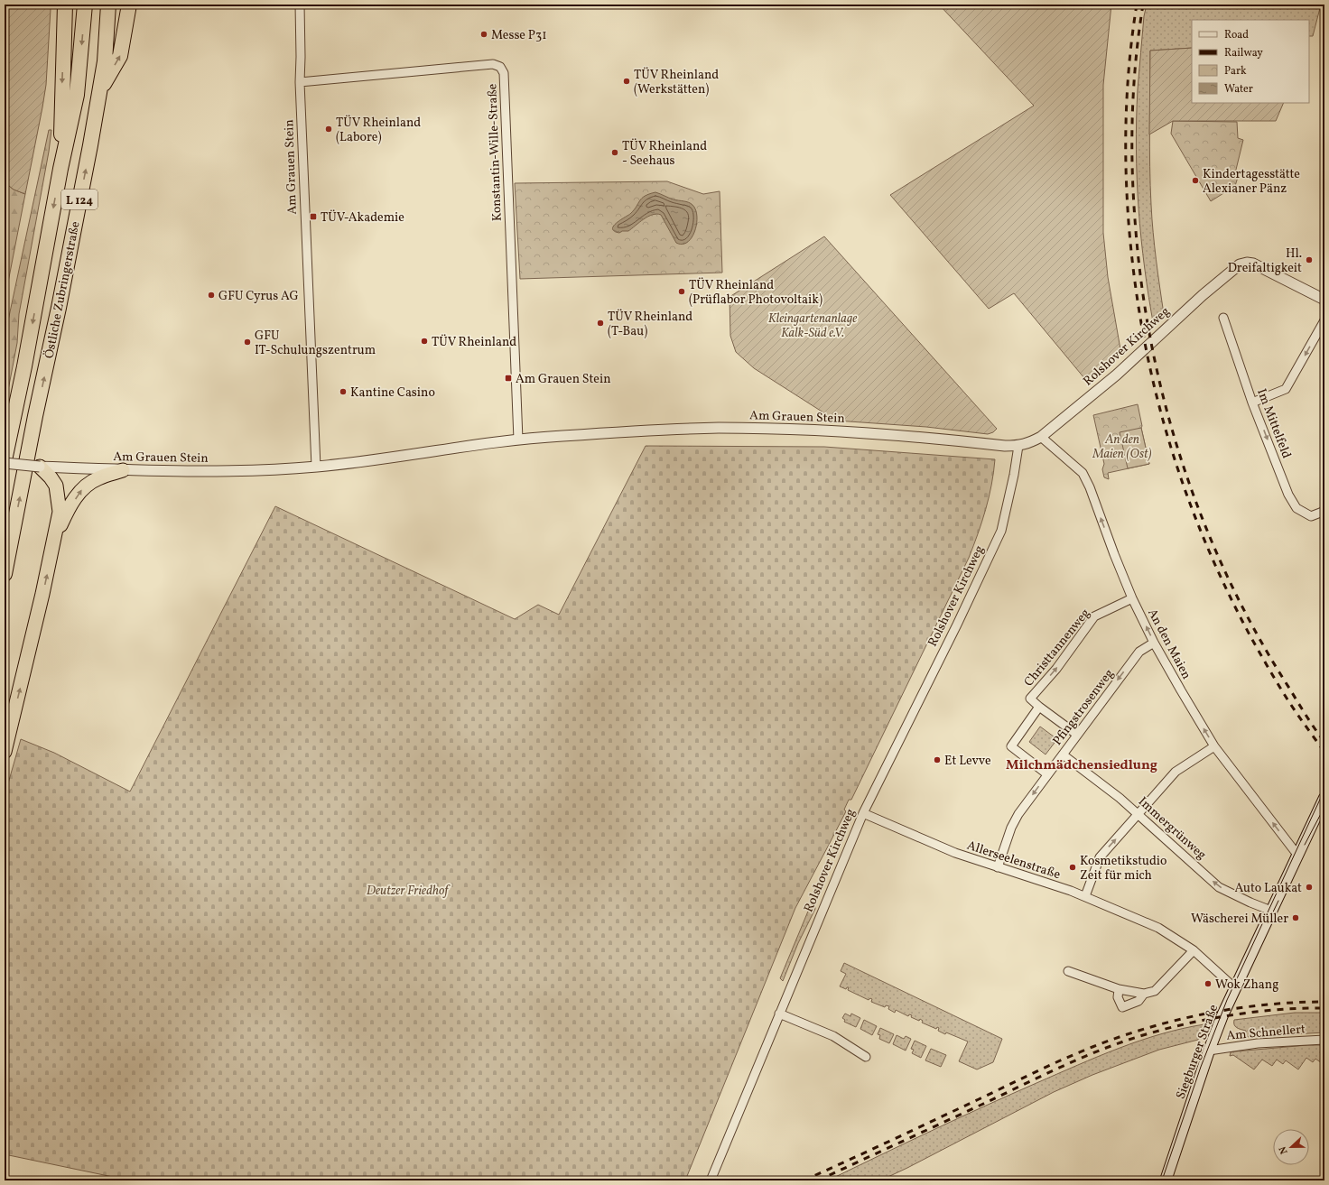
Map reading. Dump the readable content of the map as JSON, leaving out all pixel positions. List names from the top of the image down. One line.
{"streets":{"highway":["L 124","Östliche Zubringerstraße"],"main road":["Siegburger Straße"],"street":["Konstantin-Wille-Straße","Am Grauen Stein","Rolshover Kirchweg","Im Mittelfeld","An den Maien","Christtannenweg","Pfingstrosenweg","Immergrünweg","Allerseelenstraße","Am Schnellert"]},"crossings":[["Konstantin-Wille-Straße","Am Grauen Stein"],["Am Grauen Stein","Rolshover Kirchweg"],["Rolshover Kirchweg","An den Maien"],["Rolshover Kirchweg","Allerseelenstraße"],["An den Maien","Christtannenweg"],["An den Maien","Pfingstrosenweg"],["An den Maien","Siegburger Straße"],["Christtannenweg","Pfingstrosenweg"],["Pfingstrosenweg","Immergrünweg"],["Pfingstrosenweg","Allerseelenstraße"],["Immergrünweg","Siegburger Straße"],["Allerseelenstraße","Siegburger Straße"],["Am Schnellert","Siegburger Straße"]],"one_way":["Im Mittelfeld","An den Maien","Christtannenweg","Pfingstrosenweg","Immergrünweg"],"districts":["Milchmädchensiedlung"],"parks":["Kleingartenanlage Kalk-Süd e.V.","An den Maien (Ost)","Deutzer Friedhof"],"places":{"other":["Messe P31","TÜV Rheinland (Werkstätten)","TÜV Rheinland (Labore)","TÜV Rheinland - Seehaus","Kindertagesstätte Alexianer Pänz","Hl. Dreifaltigkeit","TÜV Rheinland (Prüflabor Photovoltaik)","GFU Cyrus AG","TÜV Rheinland (T-Bau)","TÜV Rheinland","GFU IT-Schulungszentrum","Kantine Casino","Et Levve","Kosmetikstudio Zeit für mich","Auto Laukat","Wäscherei Müller","Wok Zhang"],"transit":["TÜV-Akademie","Am Grauen Stein"]},"legend":["Road","Railway","Park","Water"],"north":"left"}
